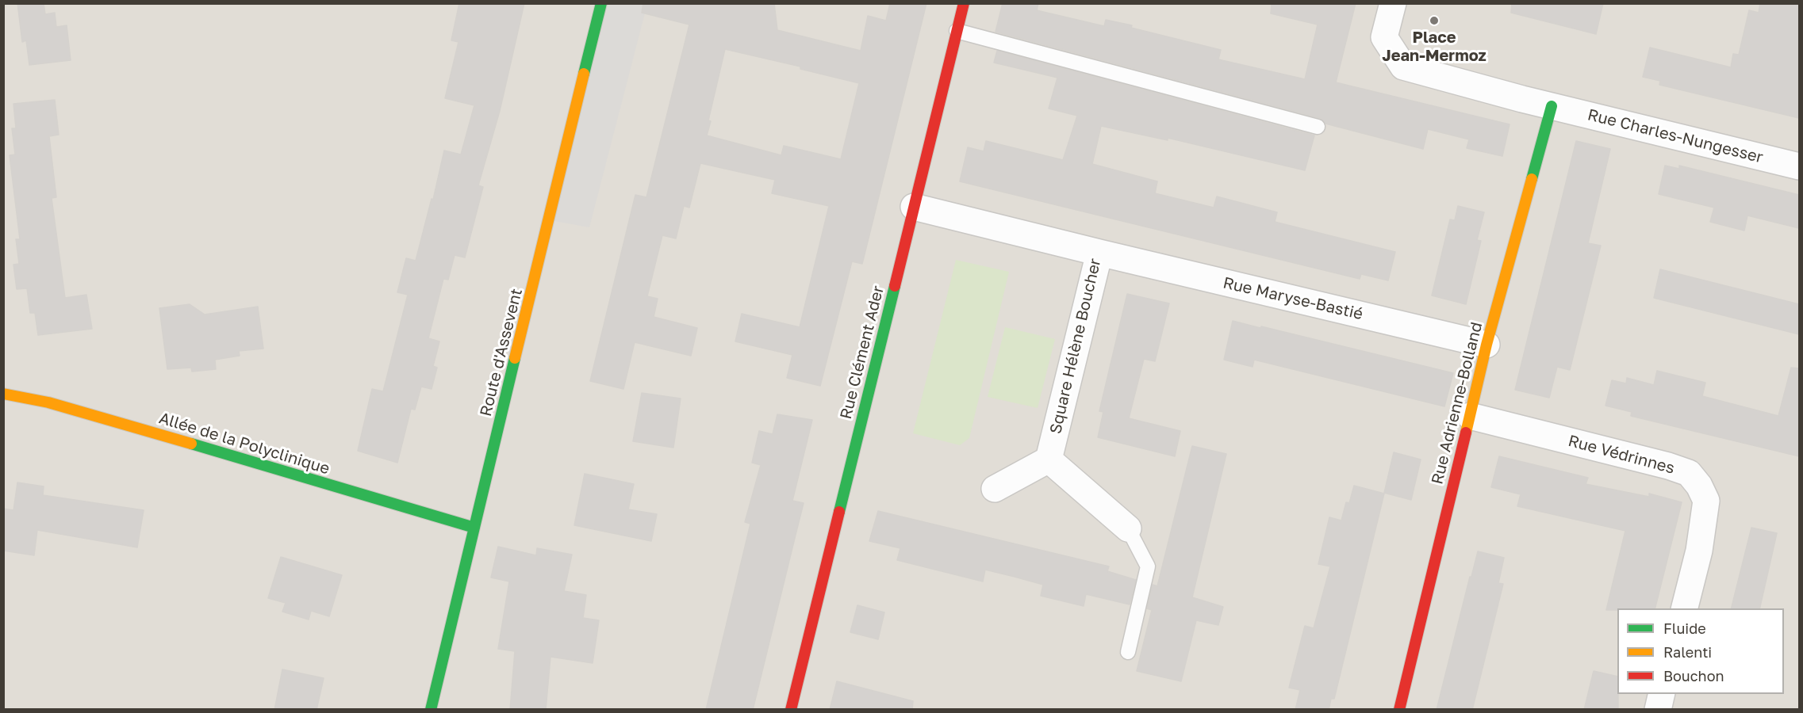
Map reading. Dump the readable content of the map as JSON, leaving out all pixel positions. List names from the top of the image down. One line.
{"streets":{"street":["Rue Charles-Nungesser","Rue Maryse-Bastié","Square Hélène Boucher","Route d'Assevent","Rue Clément Ader","Rue Adrienne-Bolland","Allée de la Polyclinique","Rue Védrinnes"]},"crossings":[["Rue Charles-Nungesser","Rue Adrienne-Bolland"],["Rue Maryse-Bastié","Square Hélène Boucher"],["Rue Maryse-Bastié","Rue Adrienne-Bolland"],["Square Hélène Boucher","Rue Clément Ader"],["Route d'Assevent","Allée de la Polyclinique"],["Rue Adrienne-Bolland","Rue Védrinnes"]],"places":["Place Jean-Mermoz"],"legend":["Fluide","Ralenti","Bouchon"]}
